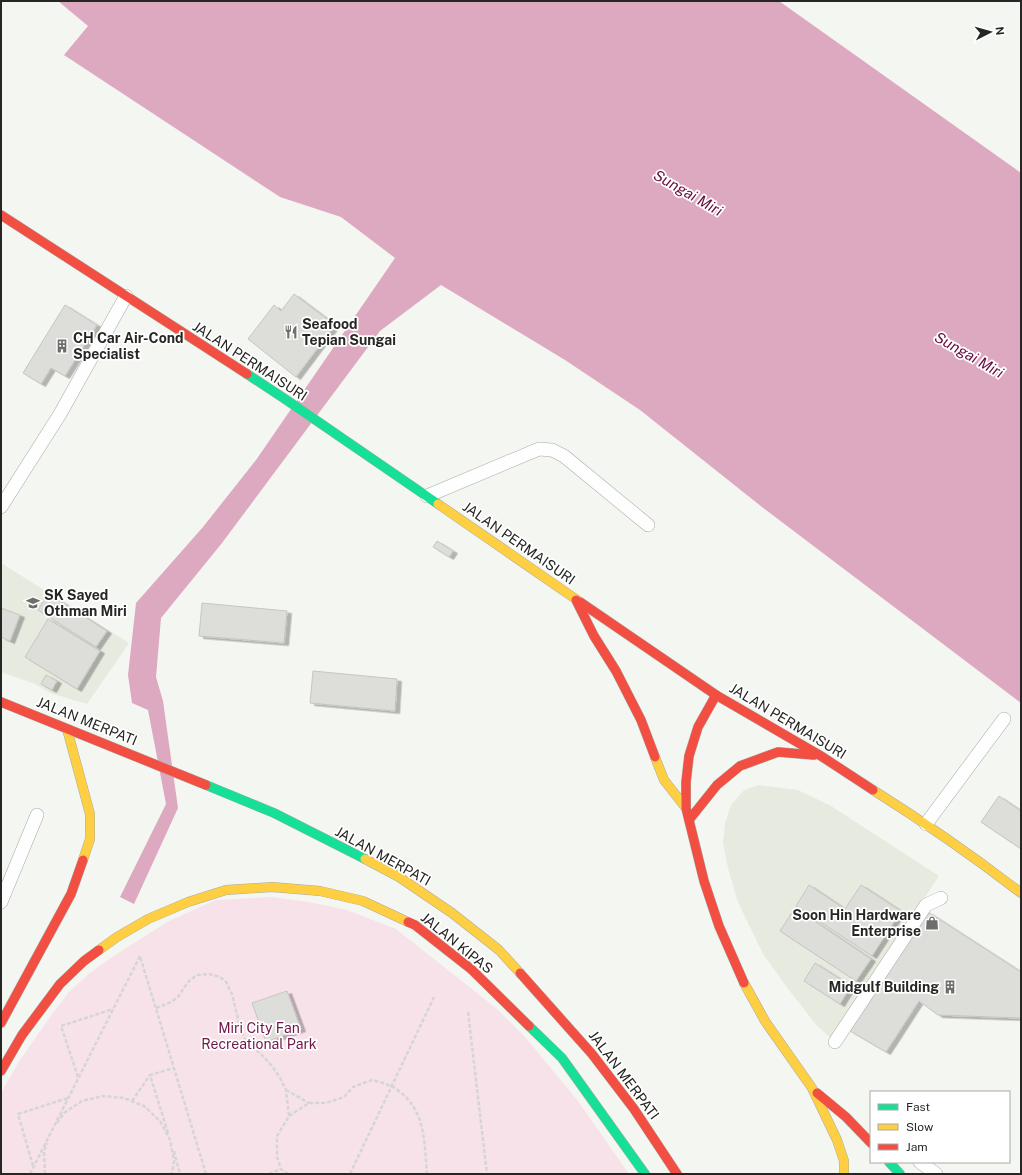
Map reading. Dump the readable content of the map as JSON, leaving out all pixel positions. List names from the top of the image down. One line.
{"streets":{"street":["JALAN PERMAISURI","JALAN MERPATI","JALAN KIPAS"]},"water":["Sungai Miri"],"parks":["Miri City Fan Recreational Park"],"places":{"restaurant":["Seafood Tepian Sungai"],"building":["CH Car Air-Cond Specialist","Midgulf Building"],"school or university":["SK Sayed Othman Miri"],"shop":["Soon Hin Hardware Enterprise"]},"legend":["Fast","Slow","Jam"],"north":"right"}
